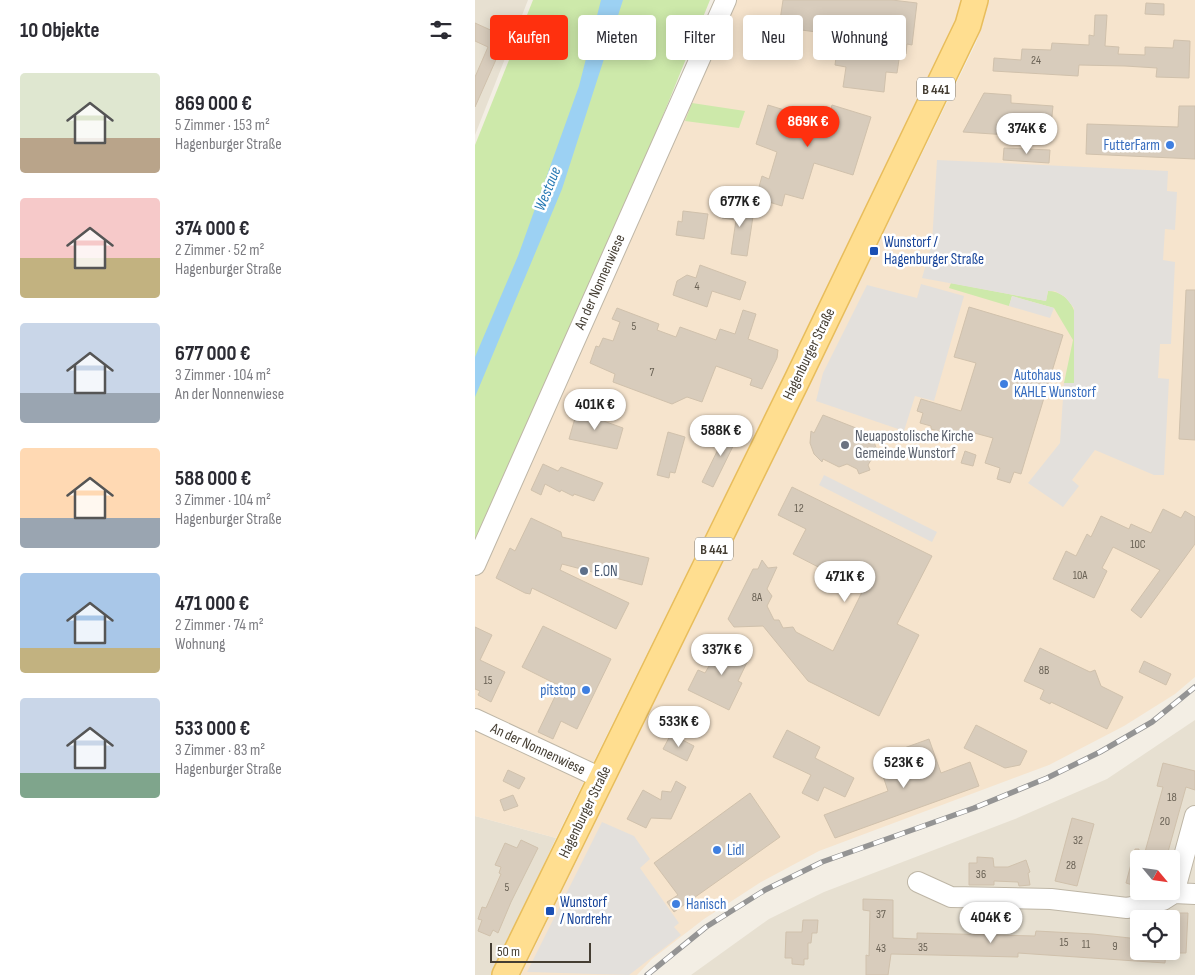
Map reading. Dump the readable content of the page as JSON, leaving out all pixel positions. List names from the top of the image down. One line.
{"streets":{"main road":["B 441","Hagenburger Straße"],"street":["An der Nonnenwiese"]},"crossings":[["An der Nonnenwiese","Hagenburger Straße"]],"water":["Westaue"],"places":{"other":["FutterFarm","Autohaus KAHLE Wunstorf","Neuapostolische Kirche Gemeinde Wunstorf","E.ON","pitstop","Lidl","Hanisch"],"transit":["Wunstorf / Hagenburger Straße","Wunstorf / Nordrehr"]},"house_numbers":["24","4","5","7","12","10C","10A","8A","8B","15","18","20","32","28","36","5","37","15","11","9","35","43"],"scale_bar":"50 m","north":"bottom right","page":{"heading":"10 Objekte","chip":["Kaufen","Mieten","Filter","Neu","Wohnung"],"list":[{"name":"869 000 €","note":"5 Zimmer · 153 m² · Hagenburger Straße"},{"name":"374 000 €","note":"2 Zimmer · 52 m² · Hagenburger Straße"},{"name":"677 000 €","note":"3 Zimmer · 104 m² · An der Nonnenwiese"},{"name":"588 000 €","note":"3 Zimmer · 104 m² · Hagenburger Straße"},{"name":"471 000 €","note":"2 Zimmer · 74 m² · Wohnung"},{"name":"533 000 €","note":"3 Zimmer · 83 m² · Hagenburger Straße"}],"price":["869K €","374K €","677K €","401K €","588K €","471K €","337K €","533K €","523K €","404K €"],"scale":"50 m"}}
